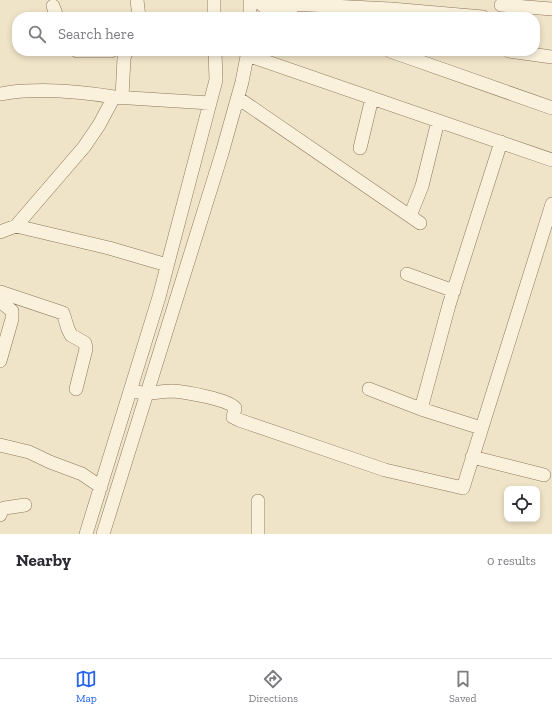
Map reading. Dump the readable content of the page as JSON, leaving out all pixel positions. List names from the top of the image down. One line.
{"page":{"search":"Search here","heading":["Nearby","0 results"],"nav":["Map","Directions","Saved"]}}
